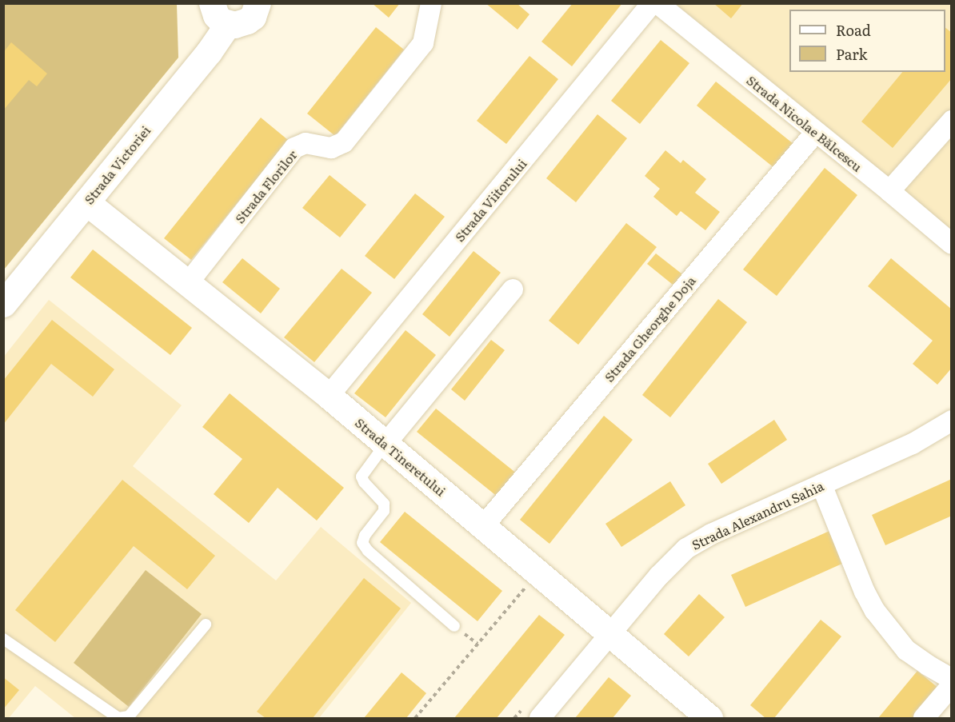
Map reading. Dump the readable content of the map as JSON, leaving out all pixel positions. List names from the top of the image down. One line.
{"streets":{"street":["Strada Nicolae Bălcescu","Strada Victoriei","Strada Florilor","Strada Viitorului","Strada Gheorghe Doja","Strada Tineretului","Strada Alexandru Sahia"]},"crossings":[["Strada Nicolae Bălcescu","Strada Gheorghe Doja"],["Strada Victoriei","Strada Tineretului"],["Strada Florilor","Strada Tineretului"],["Strada Viitorului","Strada Tineretului"],["Strada Gheorghe Doja","Strada Tineretului"],["Strada Tineretului","Strada Alexandru Sahia"]],"legend":["Road","Park"]}
